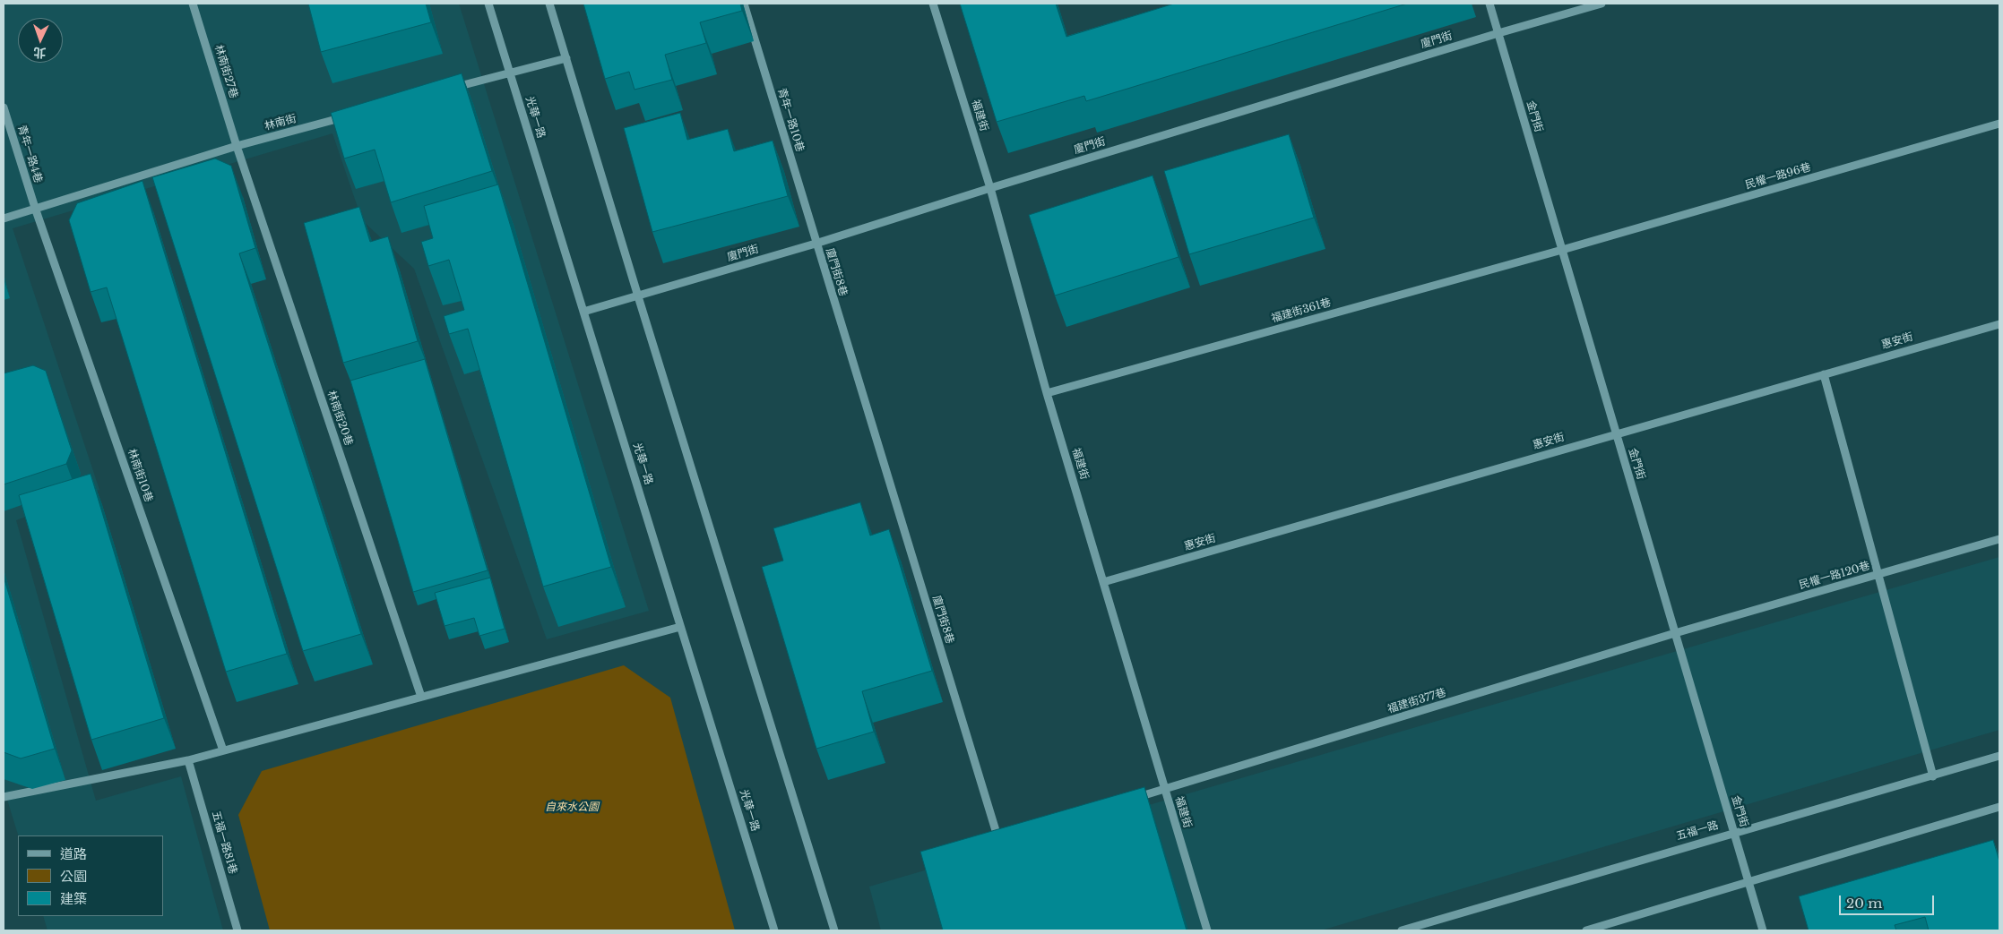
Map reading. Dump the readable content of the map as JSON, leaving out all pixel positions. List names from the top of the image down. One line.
{"streets":{"street":["廈門街","林南街27巷","福建街","金門街","光華一路","青年一路10巷","林南街","青年一路4巷","民權一路96巷","廈門街8巷","福建街361巷","惠安街","林南街20巷","林南街10巷","民權一路120巷","福建街377巷","五福一路","五福一路81巷"]},"crossings":[["廈門街","福建街"],["廈門街","金門街"],["廈門街","光華一路"],["廈門街","青年一路10巷"],["廈門街","廈門街8巷"],["林南街27巷","林南街"],["林南街27巷","林南街20巷"],["福建街","福建街361巷"],["福建街","惠安街"],["福建街","福建街377巷"],["金門街","民權一路96巷"],["金門街","福建街361巷"],["金門街","惠安街"],["金門街","民權一路120巷"],["金門街","福建街377巷"],["金門街","五福一路"],["青年一路10巷","廈門街8巷"],["林南街","青年一路4巷"],["林南街","林南街20巷"],["林南街","林南街10巷"],["青年一路4巷","林南街10巷"],["民權一路96巷","福建街361巷"],["民權一路120巷","福建街377巷"]],"parks":["自來水公園"],"legend":["道路","公園","建築"],"scale_bar":"20 m","north":"bottom"}
